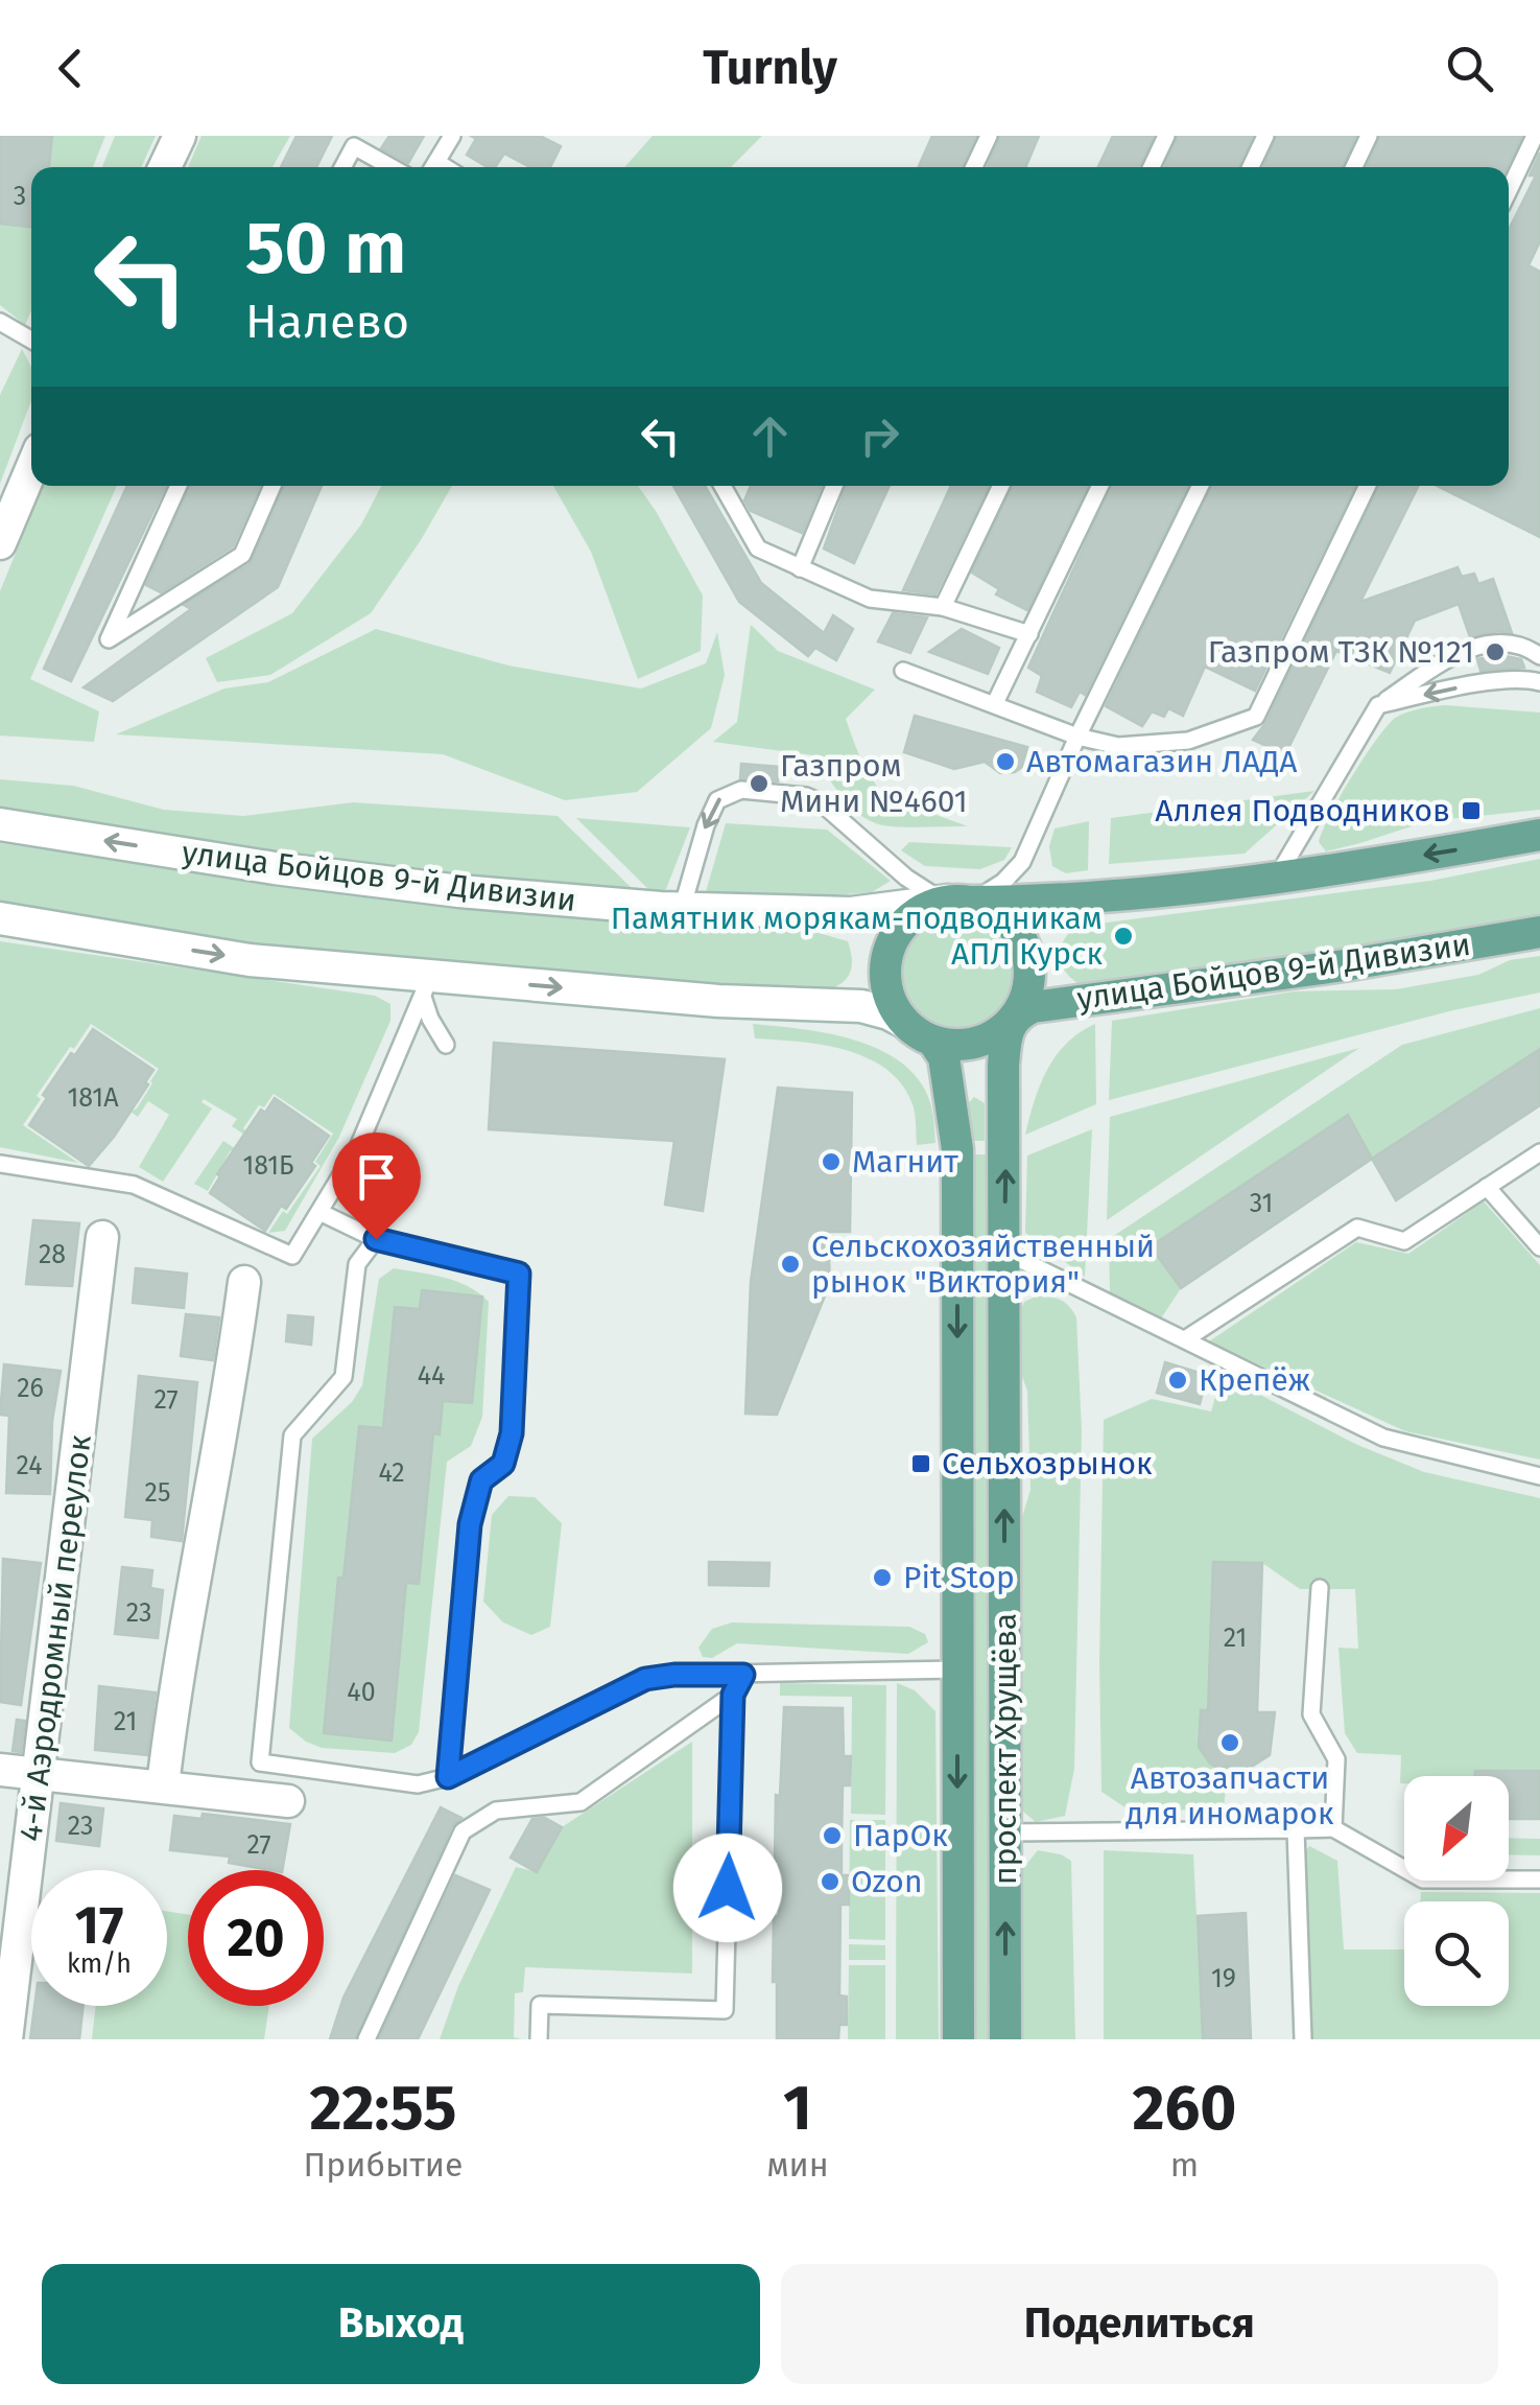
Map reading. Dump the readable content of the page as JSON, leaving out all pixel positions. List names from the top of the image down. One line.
{"streets":{"main road":["улица Бойцов 9-й Дивизии","4-й Аэродромный переулок","проспект Хрущёва"]},"crossings":[["улица Бойцов 9-й Дивизии","проспект Хрущёва"]],"places":{"other":["Газпром ТЗК №121","Автомагазин ЛАДА","Газпром Мини №4601","Памятник морякам-подводникам АПЛ Курск","Магнит","Сельскохозяйственный рынок \"Виктория\"","Крепёж","Pit Stop","Автозапчасти для иномарок","ПарОк","Ozon"],"transit":["Аллея Подводников","Сельхозрынок"]},"house_numbers":["3","181А","181Б","31","28","44","26","27","24","42","25","23","21","40","21","23","27","19"],"north":"bottom left","page":{"header":"Turnly","turn":["50 m","Налево"],"speed":"17 km/h","limit":"20","eta":["22:55","Прибытие","1","мин","260","m"],"buttons":["Выход","Поделиться"]}}
